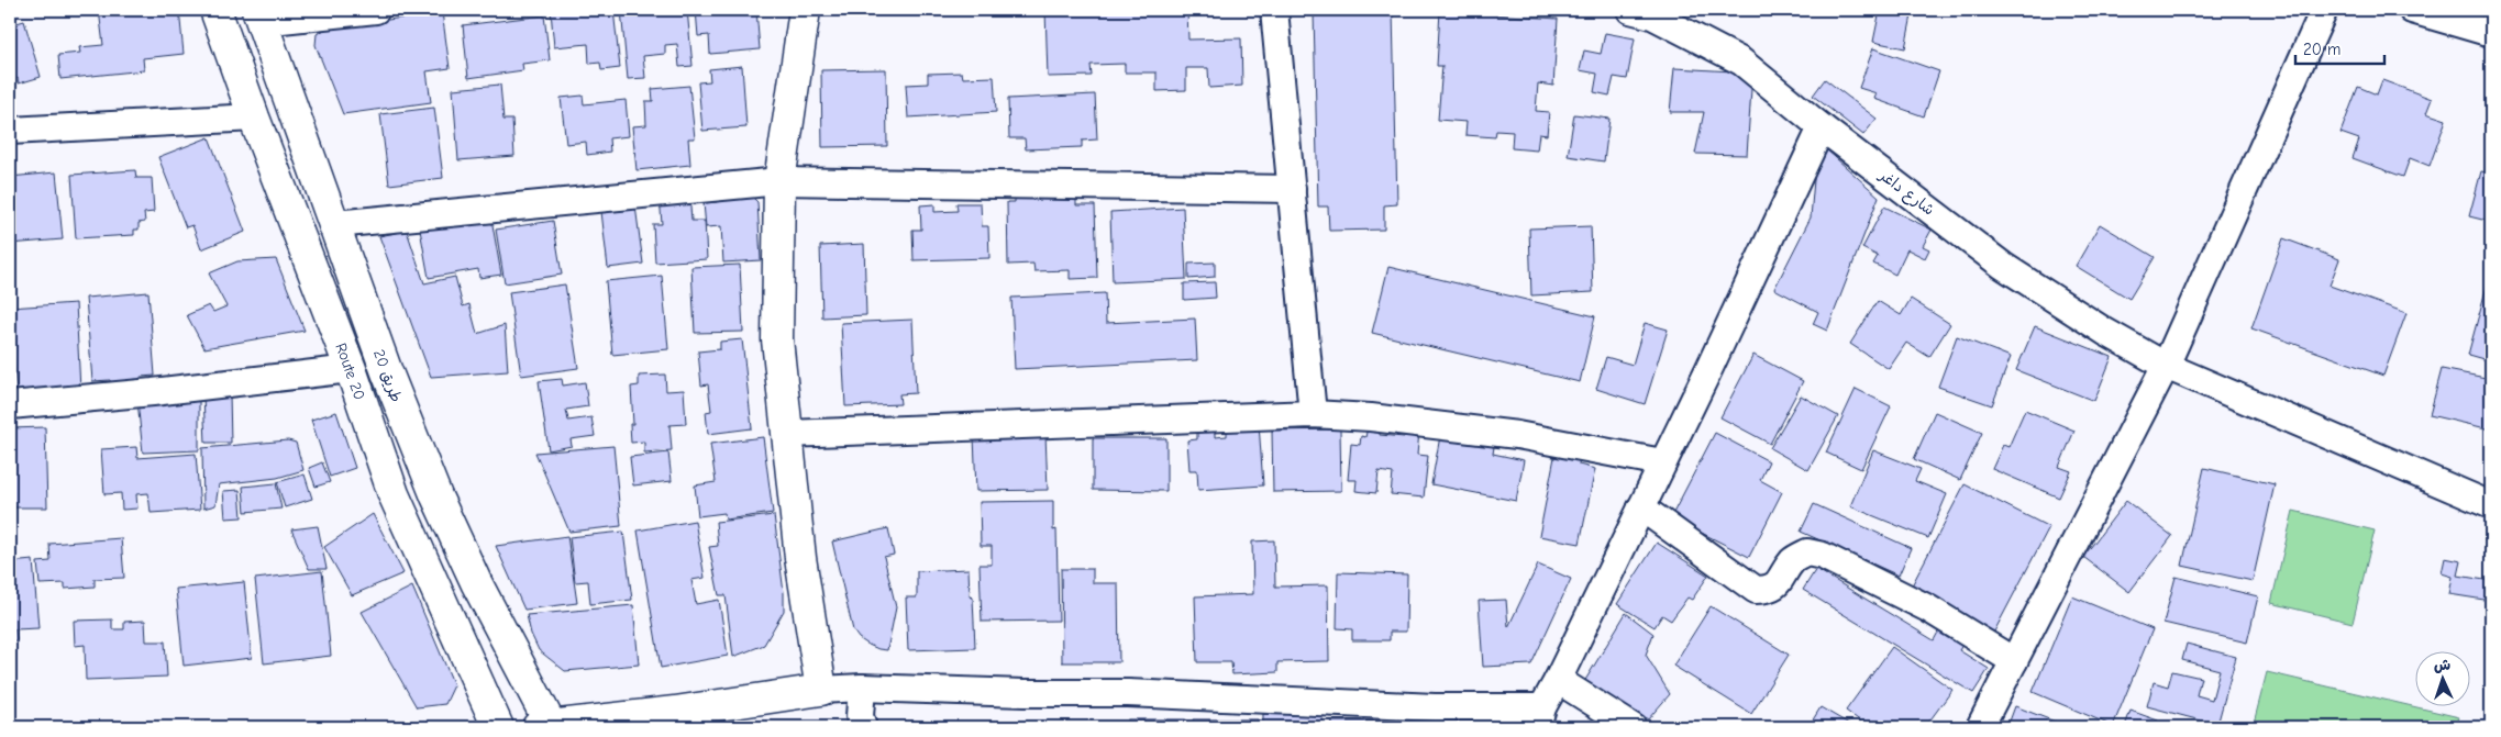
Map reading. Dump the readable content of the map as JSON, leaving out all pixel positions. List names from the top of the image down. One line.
{"streets":{"main road":["Route 20","طريق 20"],"street":["شارع داغر"]},"scale_bar":"20 m","north":"top"}
